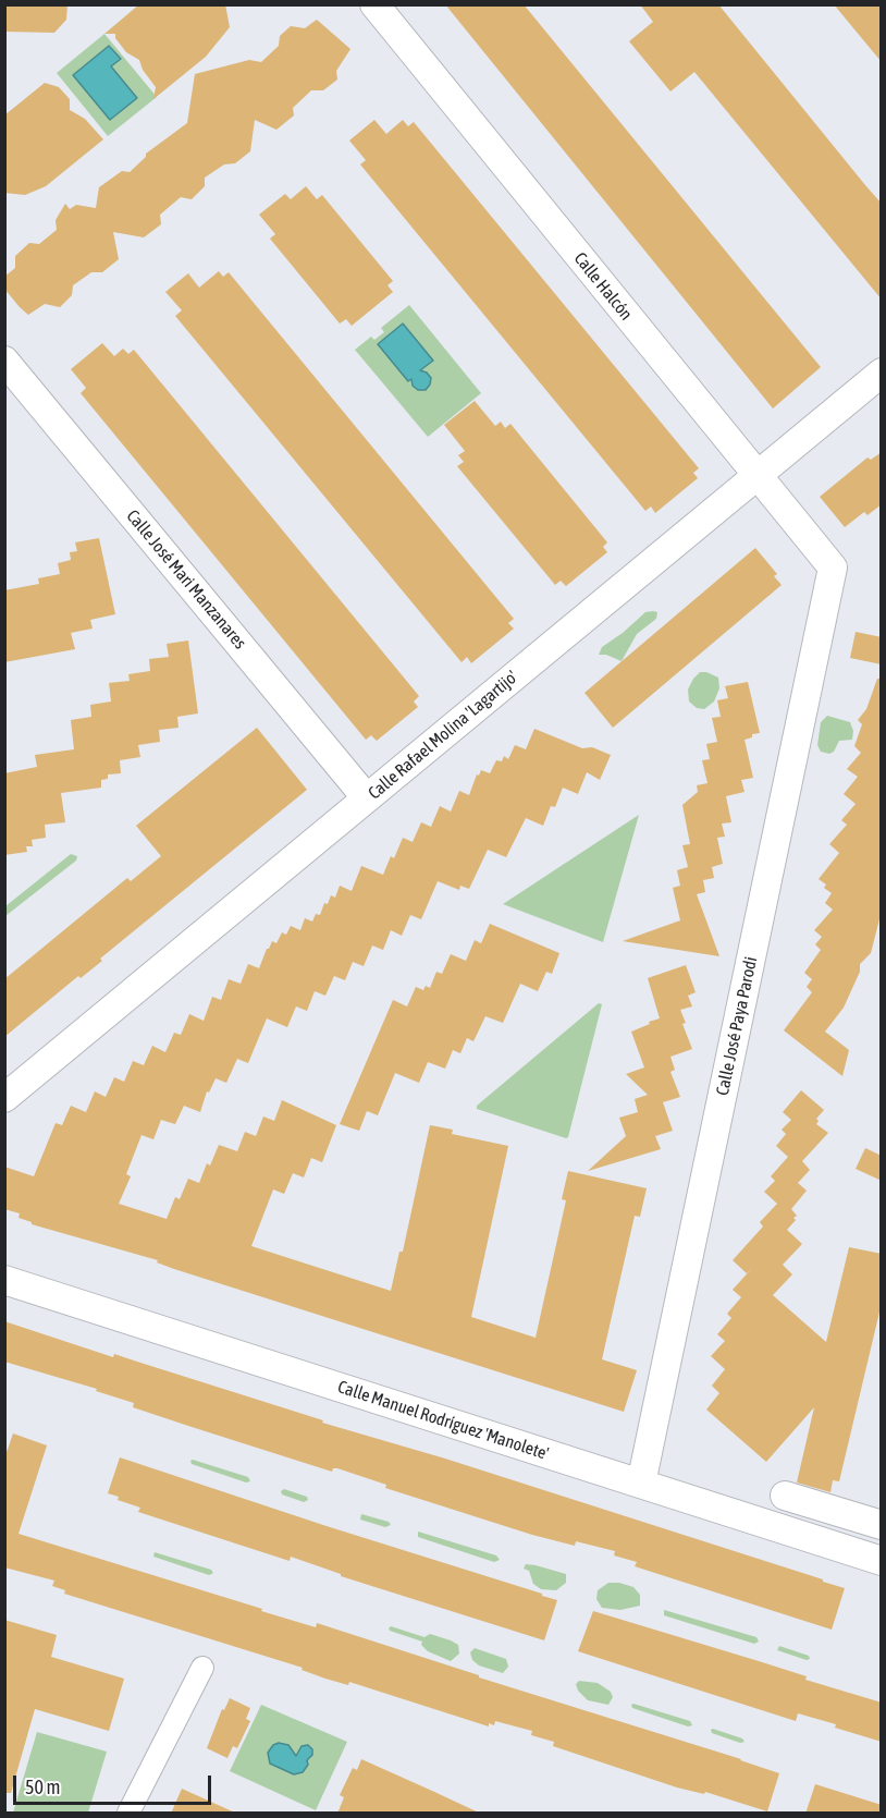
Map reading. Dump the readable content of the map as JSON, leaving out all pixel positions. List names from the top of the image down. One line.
{"streets":{"street":["Calle Halcón","Calle José Mari Manzanares","Calle Rafael Molina 'Lagartijo'","Calle José Paya Parodi","Calle Manuel Rodríguez 'Manolete'"]},"crossings":[["Calle Halcón","Calle Rafael Molina 'Lagartijo'"],["Calle Halcón","Calle José Paya Parodi"],["Calle José Mari Manzanares","Calle Rafael Molina 'Lagartijo'"],["Calle José Paya Parodi","Calle Manuel Rodríguez 'Manolete'"]],"scale_bar":"50 m"}
